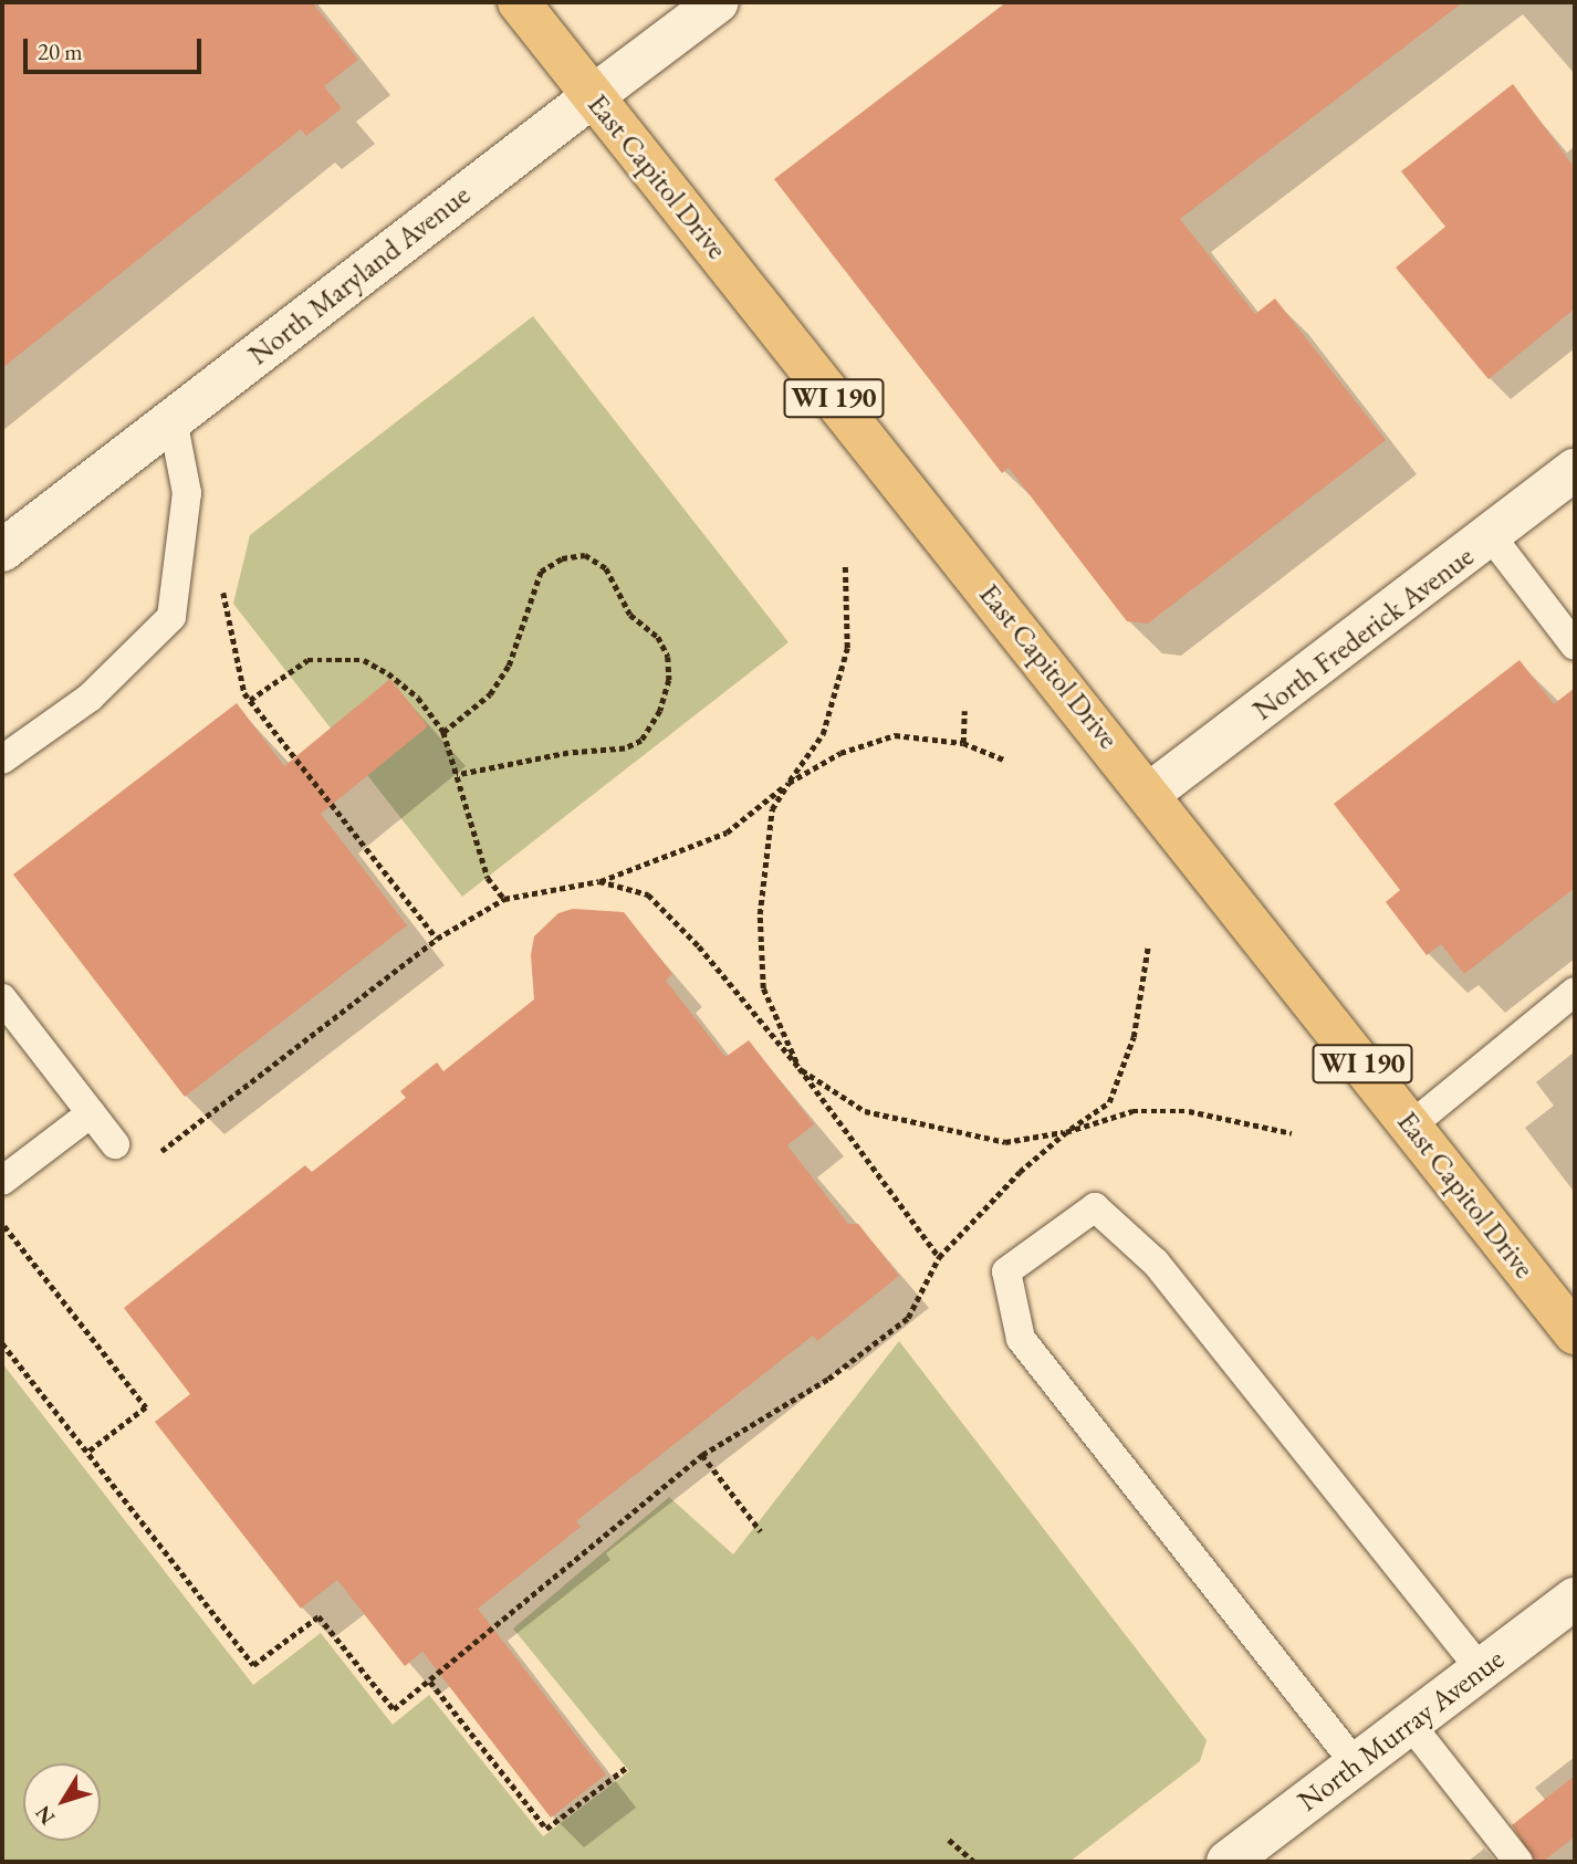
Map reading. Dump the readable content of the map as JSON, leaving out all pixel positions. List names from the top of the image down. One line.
{"streets":{"main road":["East Capitol Drive","WI 190"],"street":["North Maryland Avenue","North Frederick Avenue","North Murray Avenue"]},"crossings":[["East Capitol Drive","North Maryland Avenue"],["East Capitol Drive","North Frederick Avenue"]],"scale_bar":"20 m","north":"bottom left"}
